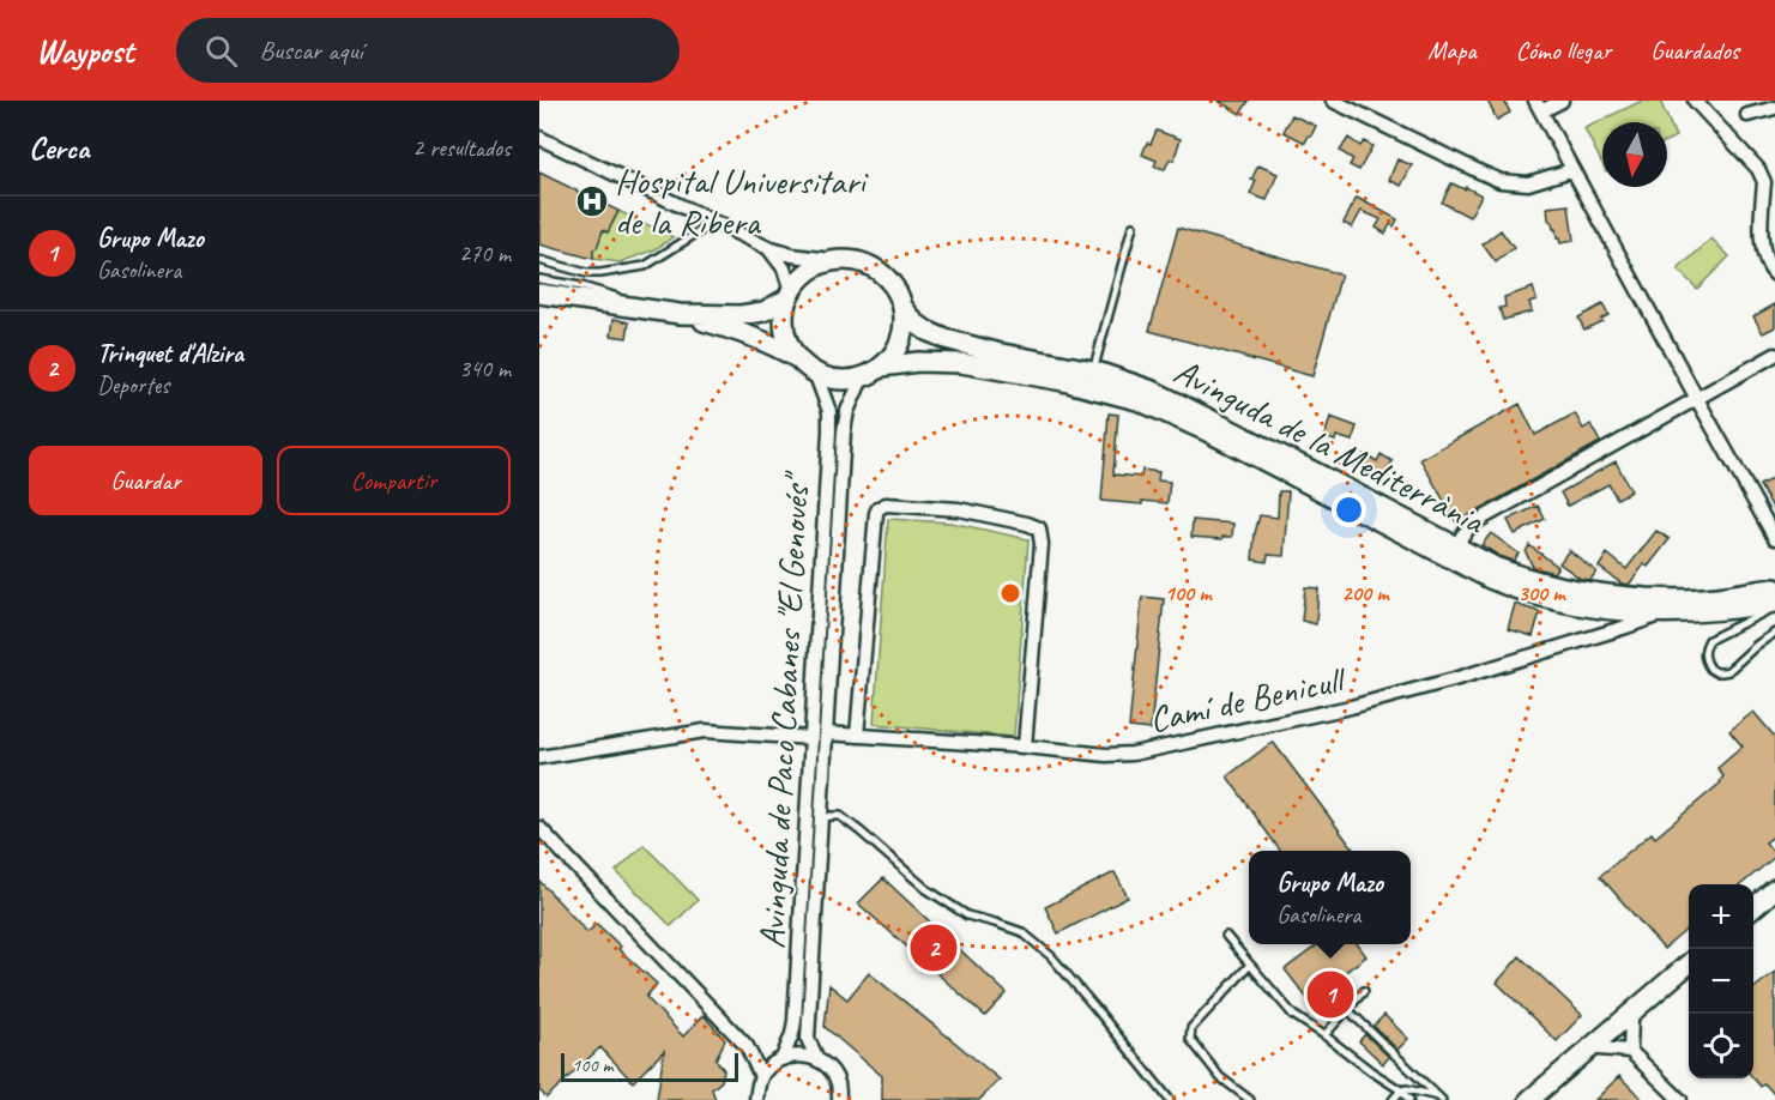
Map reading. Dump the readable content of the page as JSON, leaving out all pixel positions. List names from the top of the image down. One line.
{"streets":{"main road":["Avinguda de la Mediterrània"],"street":["Camí de Benicull","Avinguda de Paco Cabanes \"El Genovés\""]},"crossings":[["Avinguda de la Mediterrània","Camí de Benicull"],["Avinguda de la Mediterrània","Avinguda de Paco Cabanes \"El Genovés\""],["Camí de Benicull","Avinguda de Paco Cabanes \"El Genovés\""]],"places":{"hospital":["Hospital Universitari de la Ribera"]},"scale_bar":"100 m","north":"bottom","page":{"header":"Waypost","search":"Buscar aquí","nav":["Mapa","Cómo llegar","Guardados"],"heading":["Cerca","2 resultados"],"list":[{"mark":"1","name":"Grupo Mazo","note":"Gasolinera","value":"270 m"},{"mark":"2","name":"Trinquet d'Alzira","note":"Deportes","value":"340 m"}],"buttons":["Guardar","Compartir"],"popup":["Grupo Mazo","Gasolinera"],"map_buttons":["+","−"],"pins":["2","1"],"scale":"100 m"},"rings":["100 m","200 m","300 m"]}
